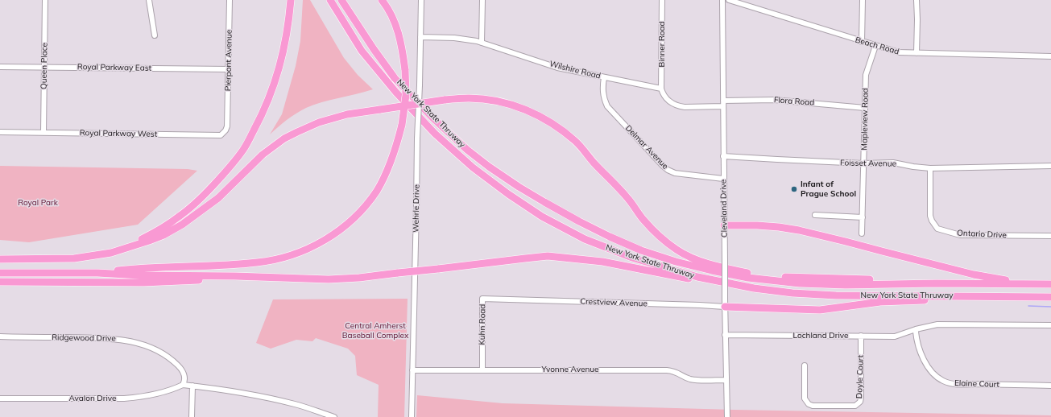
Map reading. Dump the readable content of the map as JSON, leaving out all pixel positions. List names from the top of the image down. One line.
{"streets":{"highway":["New York State Thruway"],"street":["Binner Road","Beach Road","Pierpont Avenue","Queen Place","Royal Parkway East","Wilshire Road","Flora Road","Mapleview Road","Royal Parkway West","Delmar Avenue","Foisset Avenue","Wehrle Drive","Cleveland Drive","Ontario Drive","Crestview Avenue","Kuhn Road","Lochland Drive","Ridgewood Drive","Yvonne Avenue","Doyle Court","Elaine Court","Avalon Drive"]},"crossings":[["Binner Road","Wilshire Road"],["Beach Road","Mapleview Road"],["Pierpont Avenue","Royal Parkway East"],["Pierpont Avenue","Royal Parkway West"],["Queen Place","Royal Parkway East"],["Queen Place","Royal Parkway West"],["Wilshire Road","Delmar Avenue"],["Wilshire Road","Wehrle Drive"],["Flora Road","Mapleview Road"],["Flora Road","Cleveland Drive"],["Mapleview Road","Foisset Avenue"],["Delmar Avenue","Cleveland Drive"],["Foisset Avenue","Cleveland Drive"],["Foisset Avenue","Ontario Drive"],["Wehrle Drive","Yvonne Avenue"],["Cleveland Drive","Crestview Avenue"],["Cleveland Drive","Lochland Drive"],["Cleveland Drive","Yvonne Avenue"],["Crestview Avenue","Kuhn Road"],["Kuhn Road","Yvonne Avenue"],["Lochland Drive","Doyle Court"],["Lochland Drive","Elaine Court"],["Ridgewood Drive","Avalon Drive"]],"parks":["Royal Park","Central Amherst Baseball Complex"],"places":["Infant of Prague School"]}
